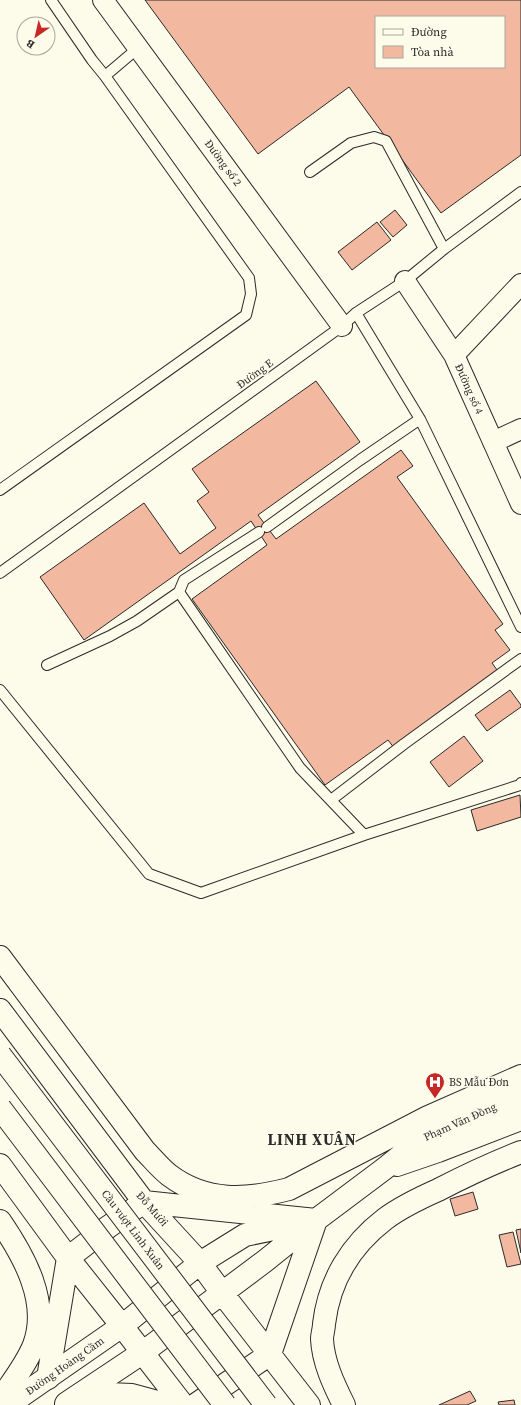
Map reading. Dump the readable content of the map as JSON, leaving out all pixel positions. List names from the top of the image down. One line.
{"streets":{"main road":["Phạm Văn Đồng","Đỗ Mười","Cầu vượt Linh Xuân","Đường Hoàng Cầm"],"street":["Đường số 2","Đường số 4"],"lane":["Đường E"]},"crossings":[["Đường số 2","Đường E"],["Đường E","Đường số 4"],["Phạm Văn Đồng","Đỗ Mười"],["Phạm Văn Đồng","Đường Hoàng Cầm"],["Đỗ Mười","Đường Hoàng Cầm"]],"districts":["LINH XUÂN"],"places":{"hospital":["BS Mẫu Đơn"]},"legend":["Đường","Tòa nhà"],"north":"bottom left"}
